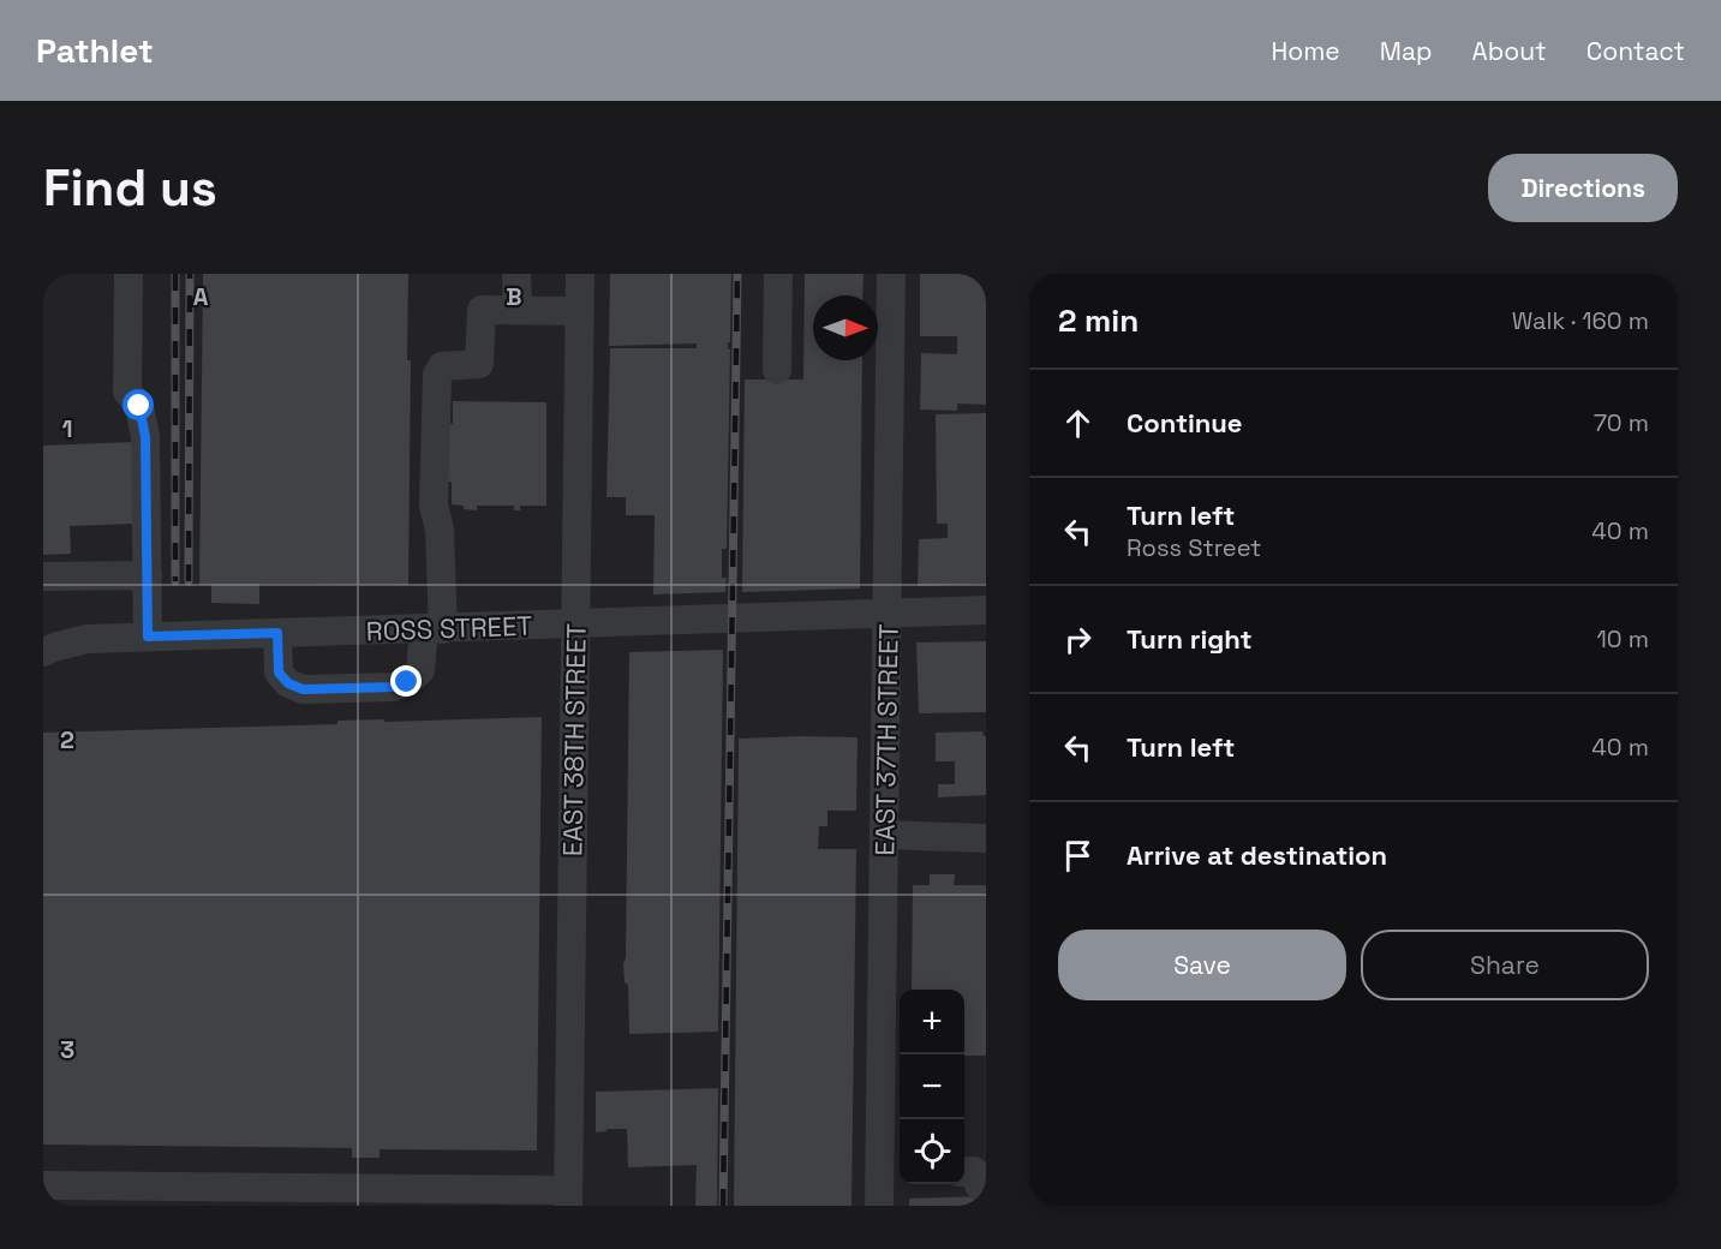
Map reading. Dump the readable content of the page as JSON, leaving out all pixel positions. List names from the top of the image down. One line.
{"streets":{"street":["ROSS STREET","EAST 38TH STREET","EAST 37TH STREET"]},"crossings":[["ROSS STREET","EAST 38TH STREET"],["ROSS STREET","EAST 37TH STREET"]],"north":"right","page":{"header":"Pathlet","nav":["Home","Map","About","Contact"],"buttons":["Directions",["Save","Share"]],"title":"Find us","heading":["2 min","Walk · 160 m"],"list":[["Continue","70 m"],["Turn left","Ross Street","40 m"],["Turn right","10 m"],["Turn left","40 m"],"Arrive at destination"],"map_buttons":["+","−"]},"grid":{"columns":["A","B"],"rows":["1","2","3"]}}
